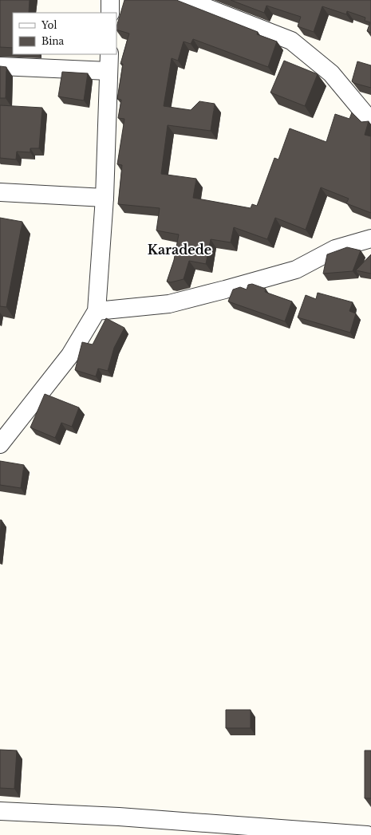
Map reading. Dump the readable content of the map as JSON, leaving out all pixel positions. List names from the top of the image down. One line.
{"districts":["Karadede"],"legend":["Yol","Bina"]}
